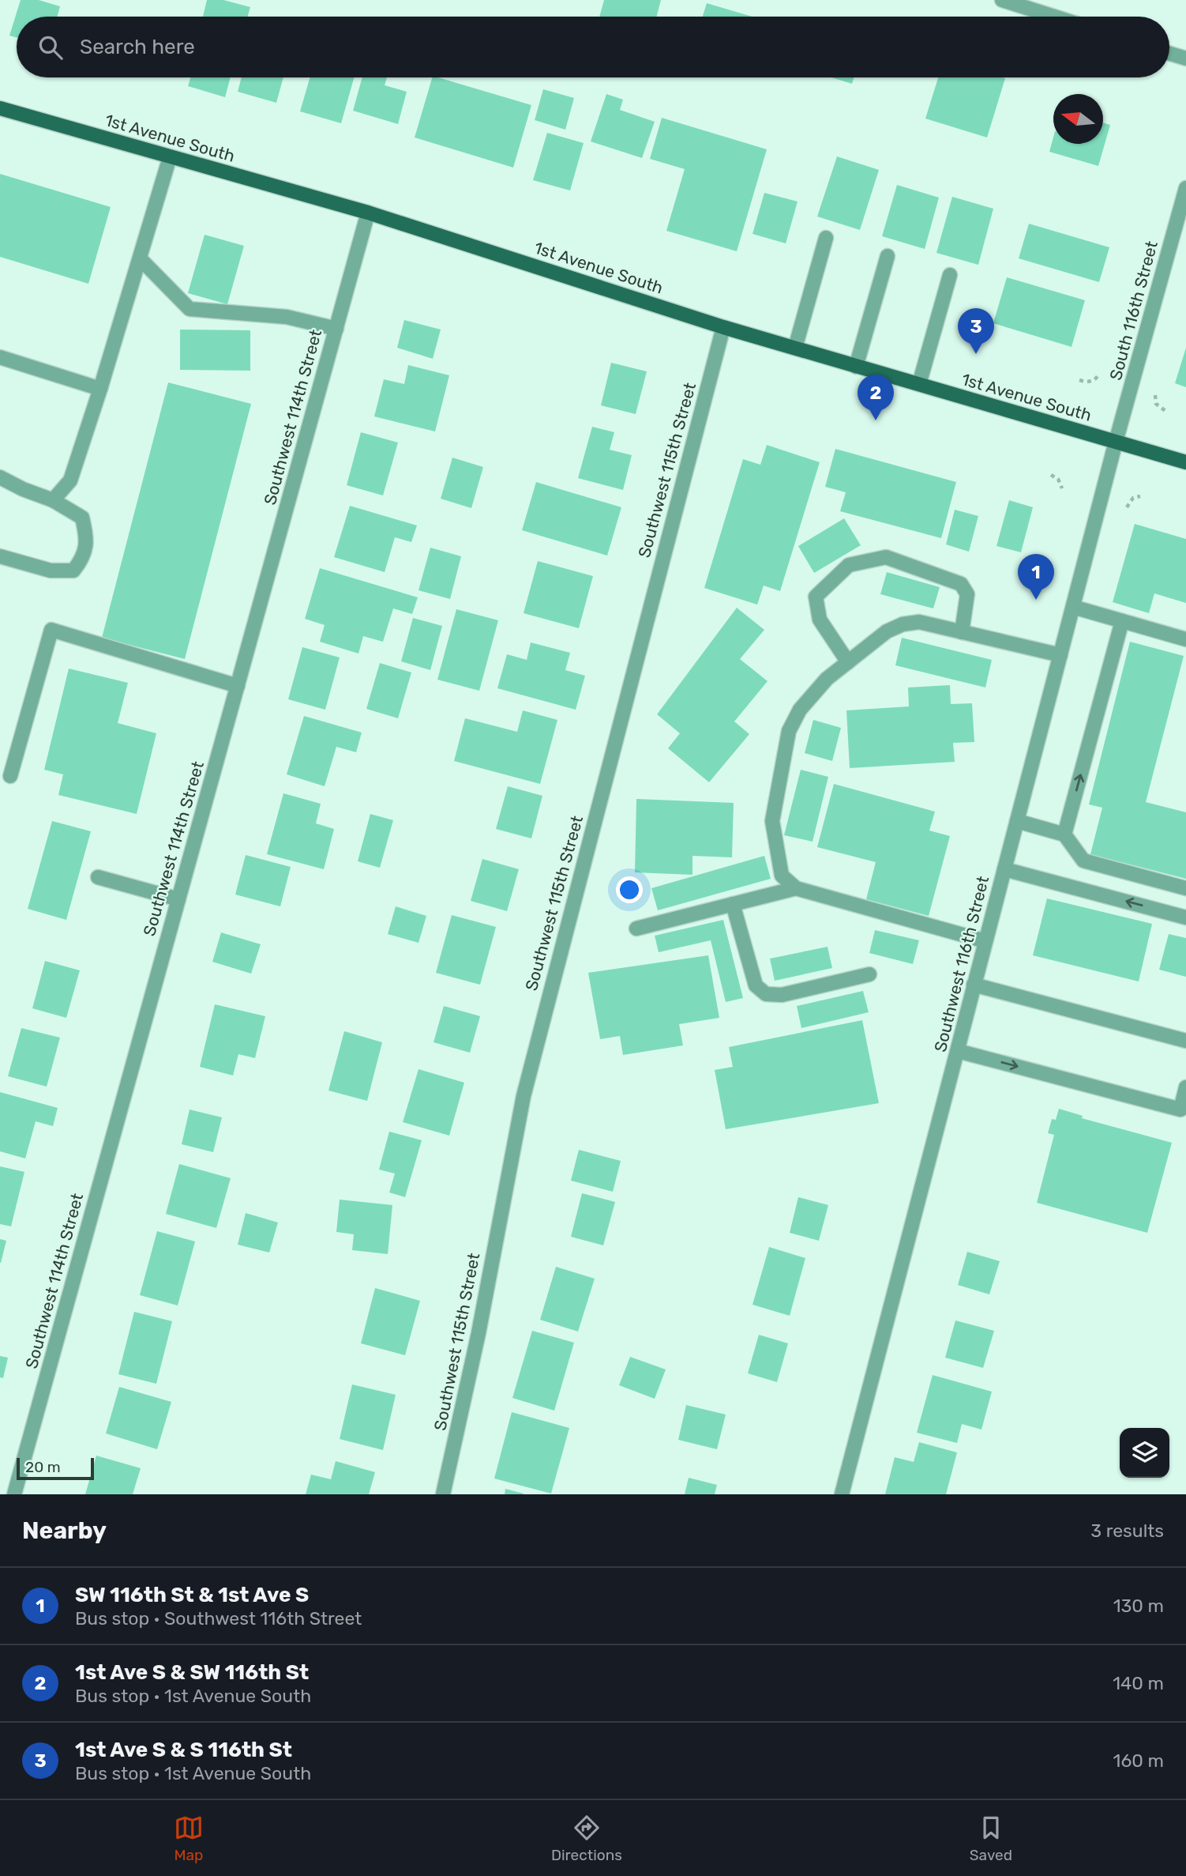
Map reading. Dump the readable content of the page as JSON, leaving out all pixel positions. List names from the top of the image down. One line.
{"streets":{"main road":["1st Avenue South"],"street":["South 116th Street","Southwest 114th Street","Southwest 115th Street","Southwest 116th Street"]},"crossings":[["1st Avenue South","South 116th Street"],["1st Avenue South","Southwest 114th Street"],["1st Avenue South","Southwest 115th Street"],["1st Avenue South","Southwest 116th Street"],["South 116th Street","Southwest 116th Street"]],"scale_bar":"20 m","north":"left","page":{"search":"Search here","pins":["3","2","1"],"scale":"20 m","heading":["Nearby","3 results"],"list":[{"mark":"1","name":"SW 116th St & 1st Ave S","note":"Bus stop · Southwest 116th Street","value":"130 m"},{"mark":"2","name":"1st Ave S & SW 116th St","note":"Bus stop · 1st Avenue South","value":"140 m"},{"mark":"3","name":"1st Ave S & S 116th St","note":"Bus stop · 1st Avenue South","value":"160 m"}],"nav":["Map","Directions","Saved"]}}
